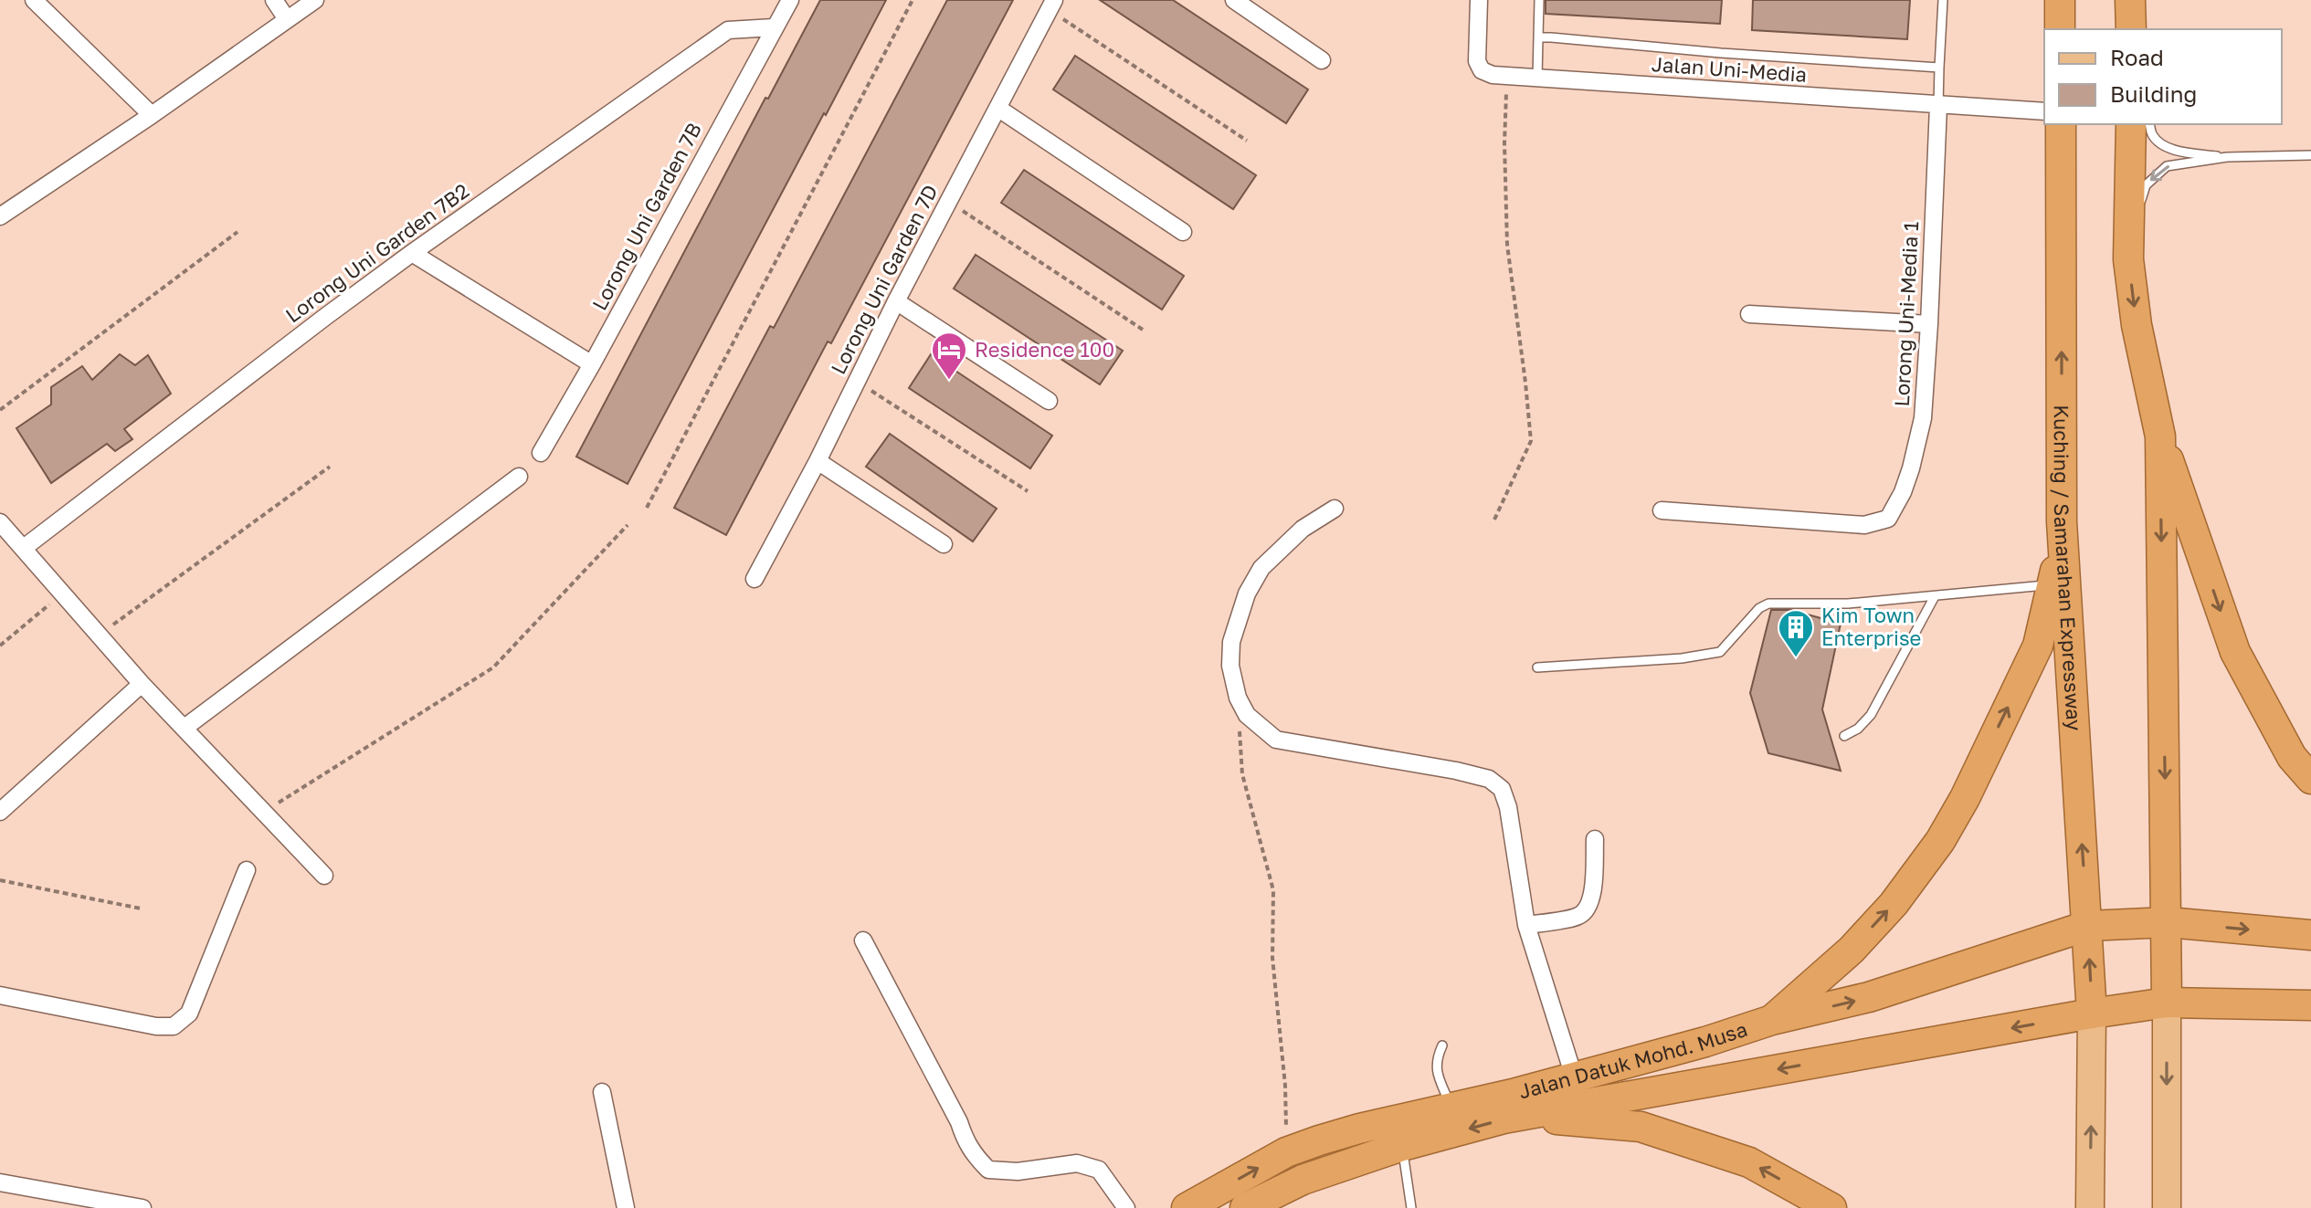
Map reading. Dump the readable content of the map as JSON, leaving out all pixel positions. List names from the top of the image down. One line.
{"streets":{"highway":["Kuching / Samarahan Expressway","Jalan Datuk Mohd. Musa"],"street":["Jalan Uni-Media","Lorong Uni Garden 7B","Lorong Uni Garden 7B2","Lorong Uni Garden 7D","Lorong Uni-Media 1"]},"crossings":[["Jalan Uni-Media","Lorong Uni-Media 1"],["Lorong Uni Garden 7B","Lorong Uni Garden 7B2"],["Kuching / Samarahan Expressway","Jalan Datuk Mohd. Musa"]],"places":{"hotel":["Residence 100"],"building":["Kim Town Enterprise"]},"legend":["Road","Building"]}
